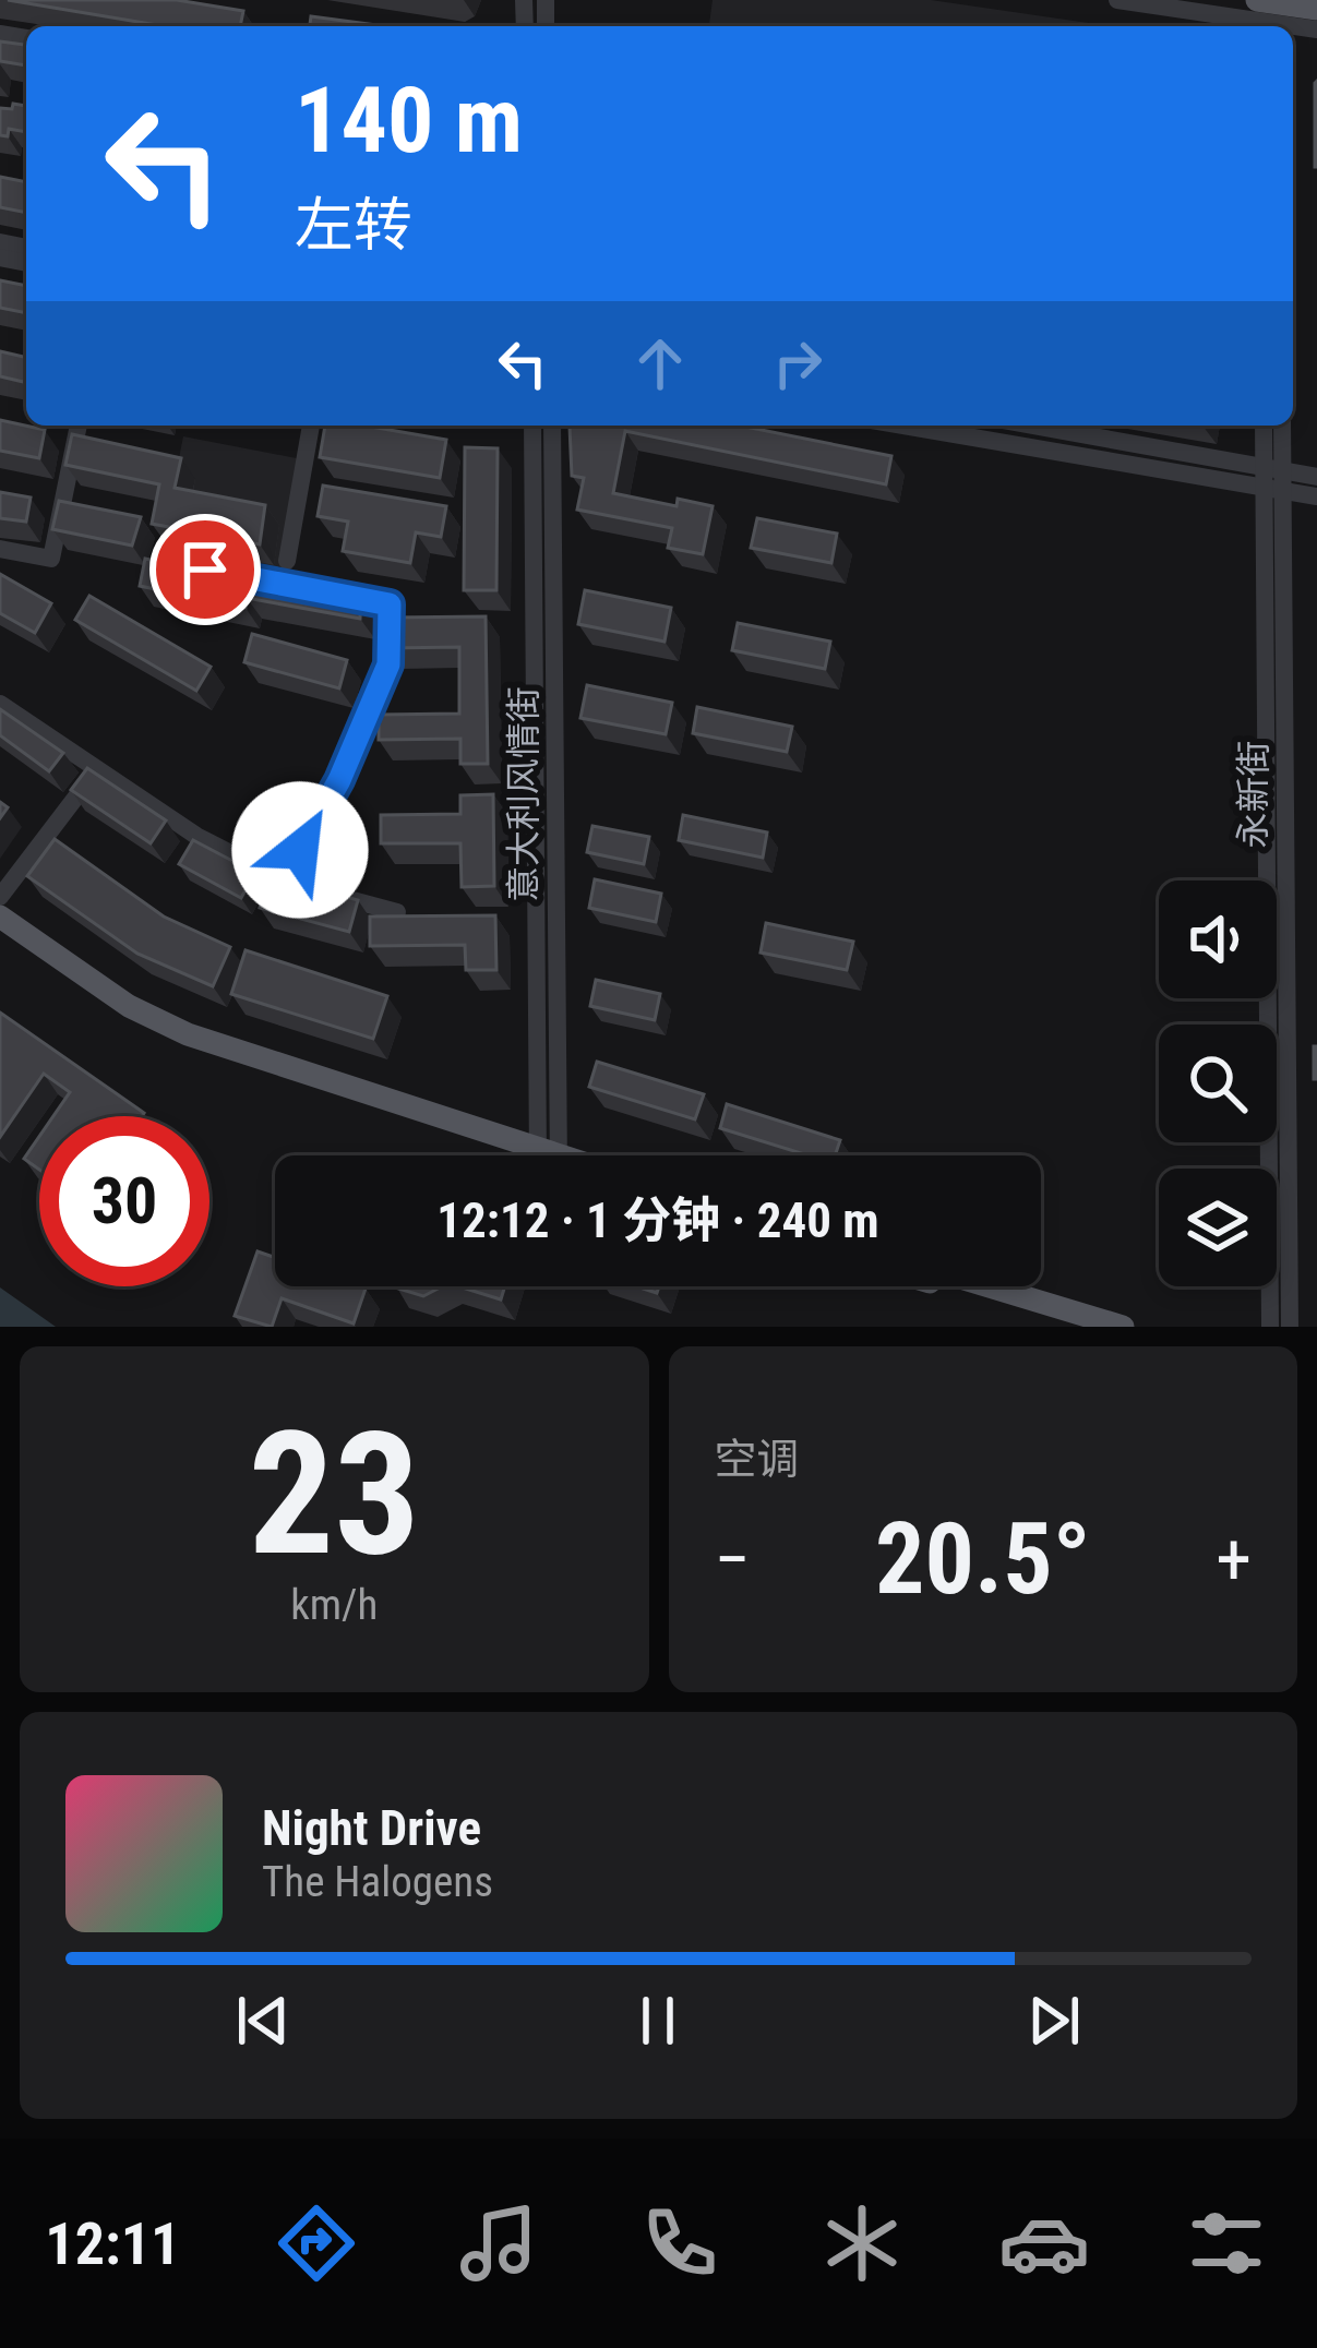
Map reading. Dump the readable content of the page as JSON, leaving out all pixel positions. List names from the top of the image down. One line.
{"streets":{"street":["意大利风情街","永新街"]},"page":{"turn":["140 m","左转"],"limit":"30","trip":"12:12 · 1 分钟 · 240 m","tile":[["23","km/h"],"空调"],"heat":["−","20.5°","+"],"song":["Night Drive","The Halogens"],"tabs":"12:11"}}
